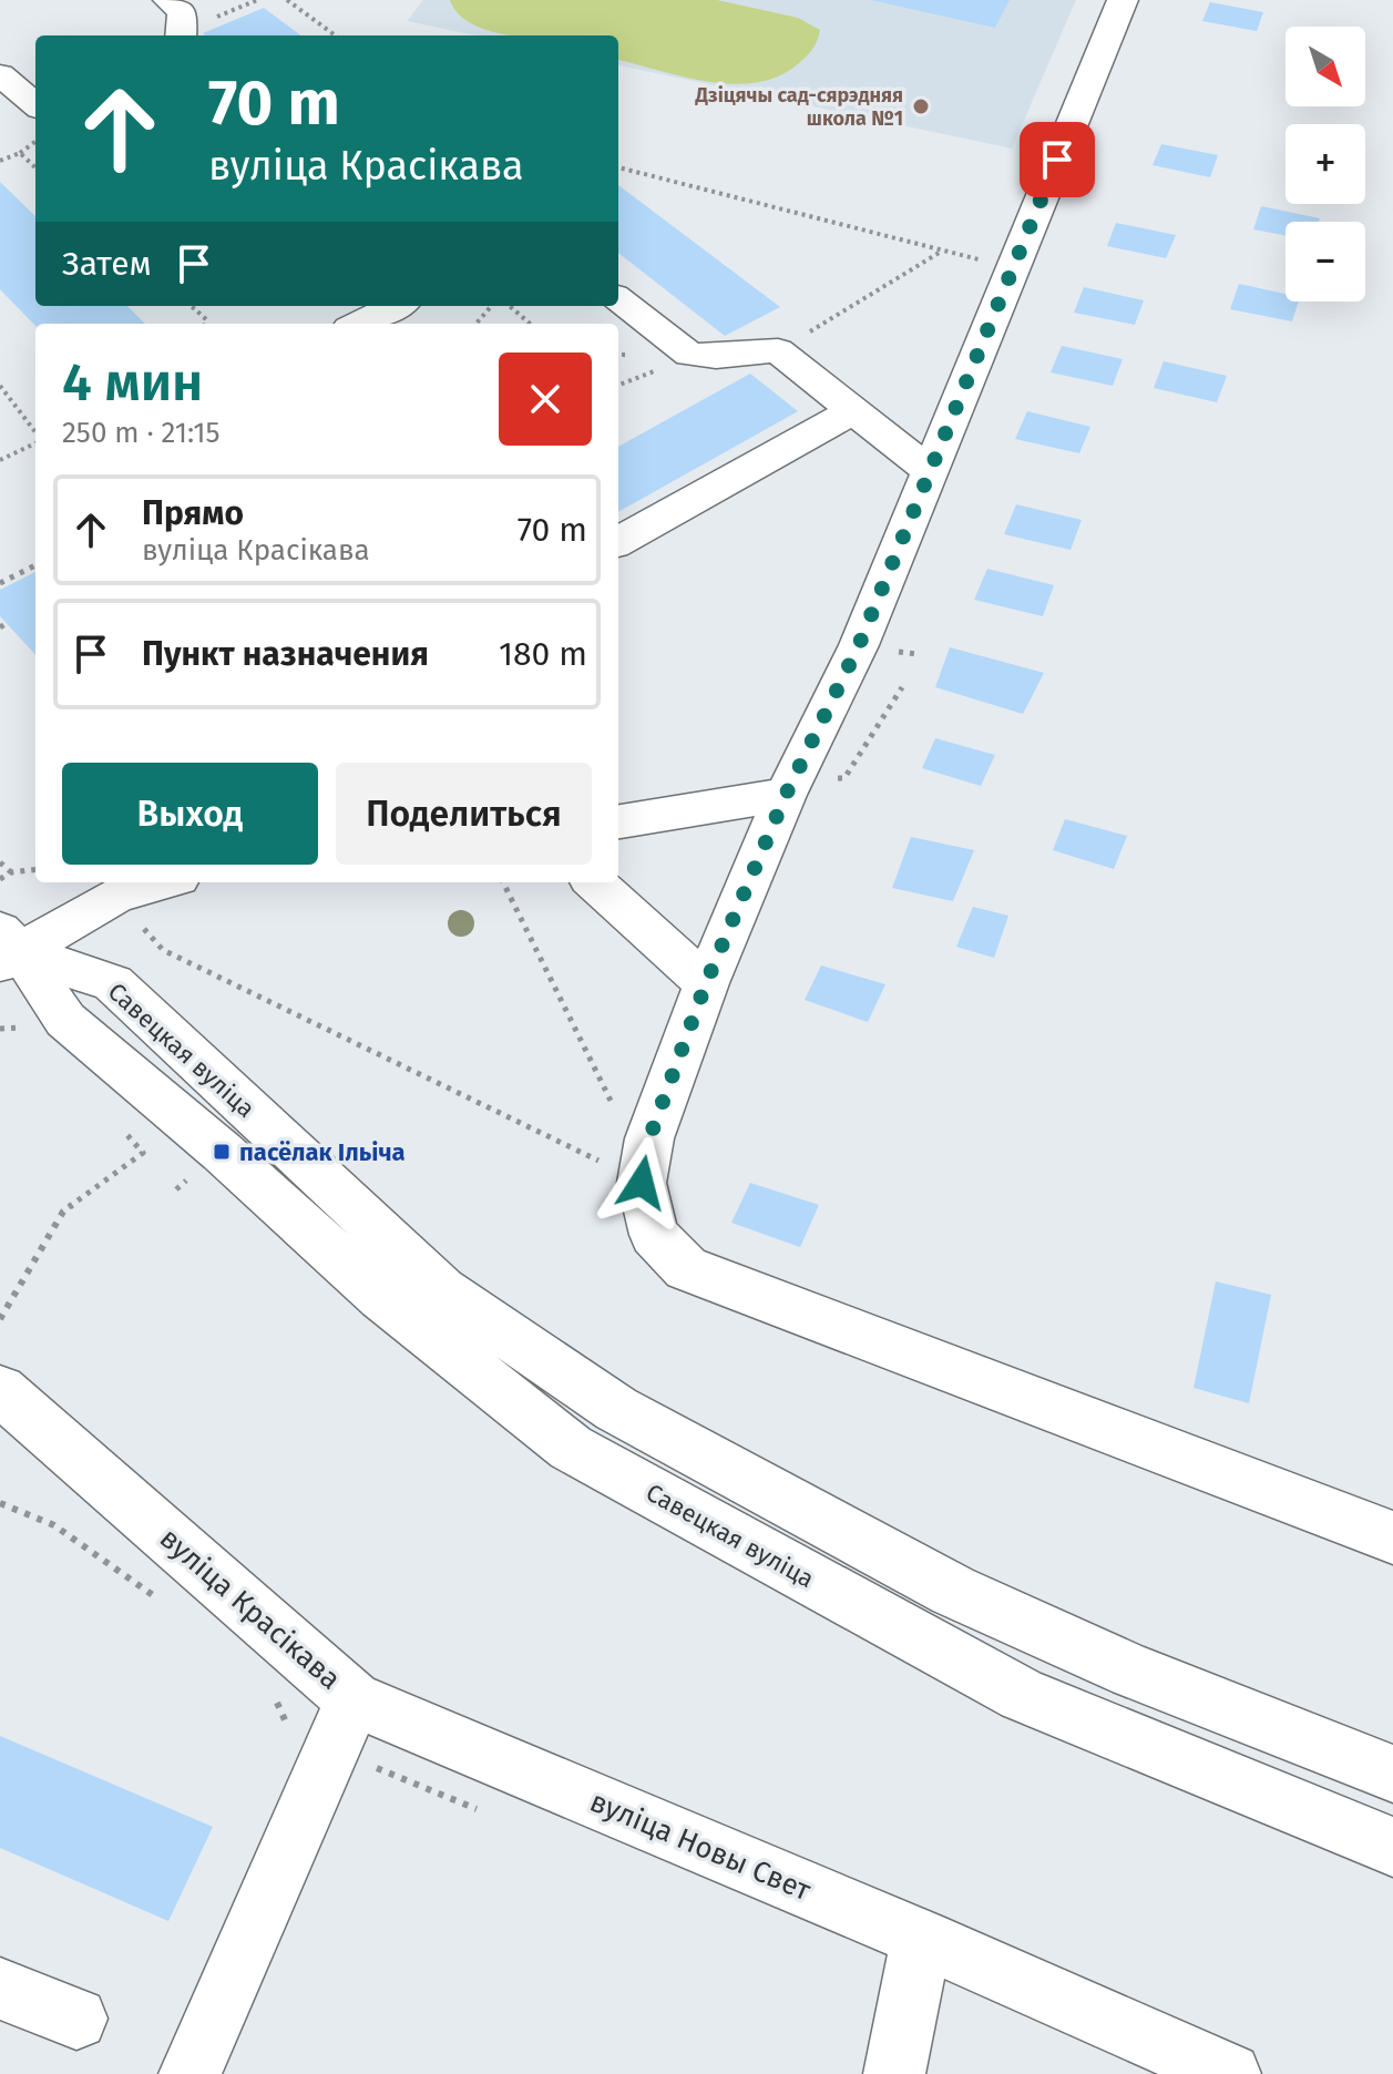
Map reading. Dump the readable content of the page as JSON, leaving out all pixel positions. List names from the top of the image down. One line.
{"streets":{"street":["Савецкая вуліца","вуліца Красікава","вуліца Новы Свет"]},"crossings":[["вуліца Красікава","вуліца Новы Свет"]],"places":{"other":["Дзіцячы сад-сярэдняя школа №1"],"transit":["пасёлак Ільіча"]},"north":"bottom right","page":{"map_buttons":["+","−"],"turn":["70 m","вуліца Красікава"],"then":"Затем","heading":["4 мин","250 m · 21:15"],"list":[{"name":"Прямо","note":"вуліца Красікава","value":"70 m"},{"name":"Пункт назначения","value":"180 m"}],"buttons":["Выход","Поделиться"]}}
